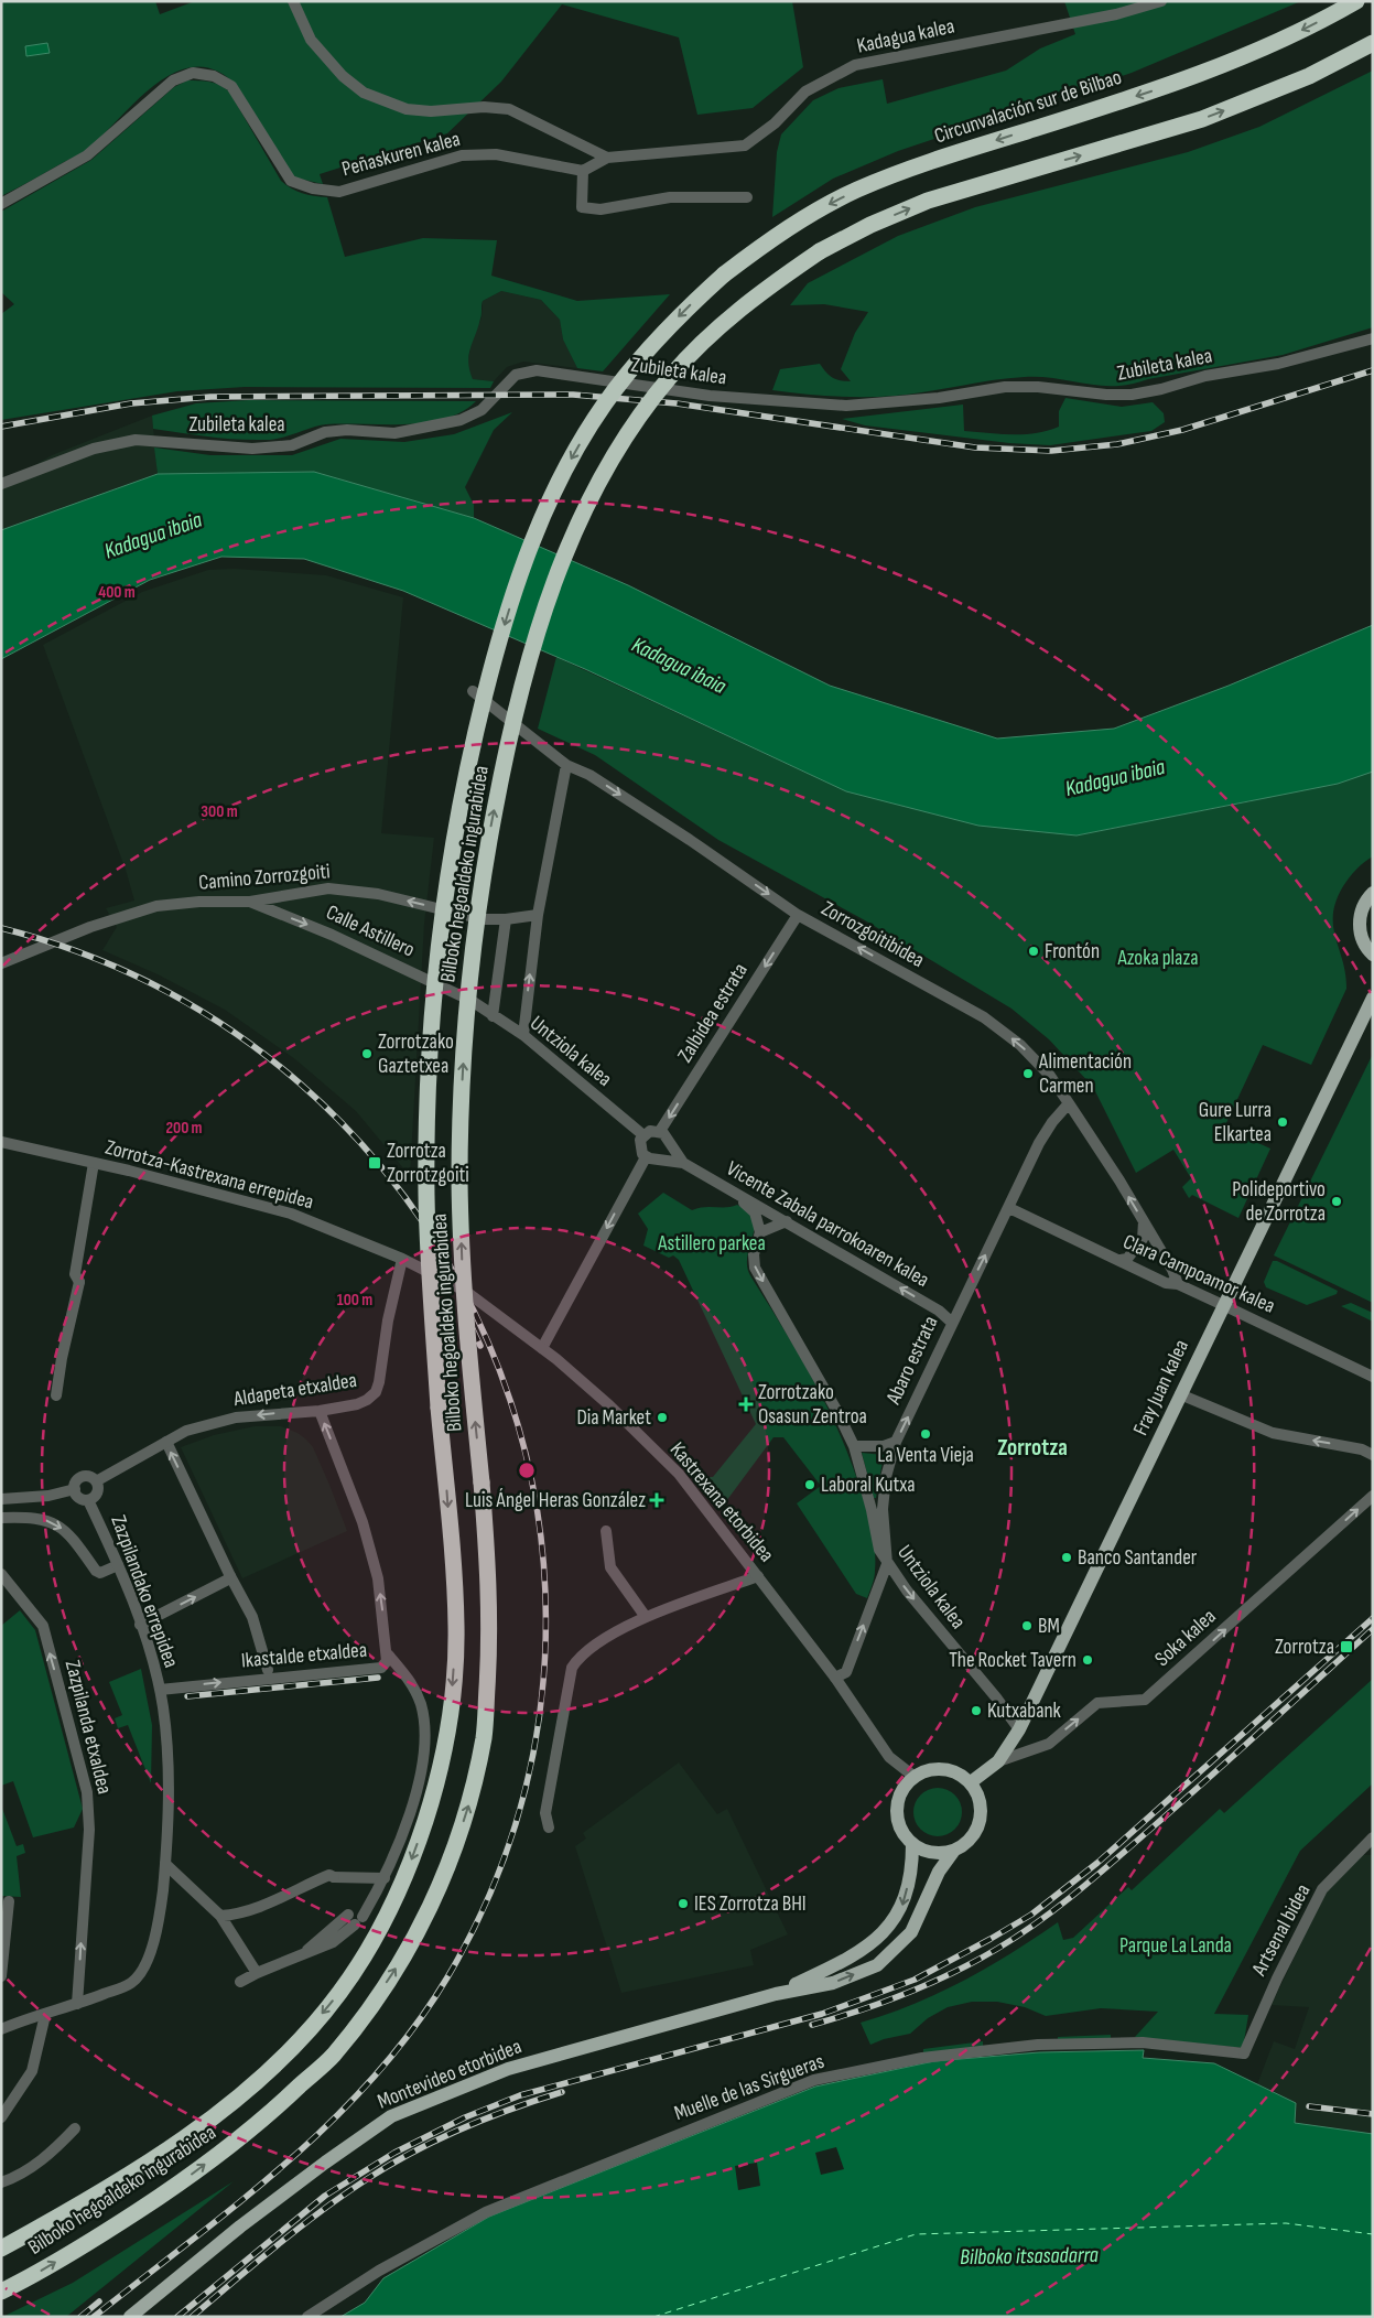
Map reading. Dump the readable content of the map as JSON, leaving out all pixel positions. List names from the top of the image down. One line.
{"streets":{"highway":["Circunvalación sur de Bilbao","Bilboko hegoaldeko ingurabidea"],"main road":["Fray Juan kalea","Montevideo etorbidea"],"street":["Kadagua kalea","Peñaskuren kalea","Zubileta kalea","Camino Zorrozgoiti","Calle Astillero","Zorrozgoitibidea","Zalbidea estrata","Untziola kalea","Zorrotza-Kastrexana errepidea","Vicente Zabala parrokoaren kalea","Clara Campoamor kalea","Abaro estrata","Aldapeta etxaldea","Kastrexana etorbidea","Zazpilandako errepidea","Soka kalea","Ikastalde etxaldea","Zazpilanda etxaldea","Artsenal bidea","Muelle de las Sirgueras"]},"crossings":[["Circunvalación sur de Bilbao","Bilboko hegoaldeko ingurabidea"],["Camino Zorrozgoiti","Calle Astillero"],["Calle Astillero","Untziola kalea"],["Zorrozgoitibidea","Zalbidea estrata"],["Zorrozgoitibidea","Clara Campoamor kalea"],["Zorrozgoitibidea","Abaro estrata"],["Untziola kalea","Abaro estrata"],["Untziola kalea","Fray Juan kalea"],["Zorrotza-Kastrexana errepidea","Aldapeta etxaldea"],["Zorrotza-Kastrexana errepidea","Kastrexana etorbidea"],["Vicente Zabala parrokoaren kalea","Abaro estrata"],["Clara Campoamor kalea","Abaro estrata"],["Clara Campoamor kalea","Fray Juan kalea"],["Abaro estrata","Kastrexana etorbidea"],["Fray Juan kalea","Kastrexana etorbidea"],["Fray Juan kalea","Soka kalea"],["Fray Juan kalea","Montevideo etorbidea"],["Aldapeta etxaldea","Kastrexana etorbidea"],["Aldapeta etxaldea","Zazpilandako errepidea"],["Aldapeta etxaldea","Ikastalde etxaldea"],["Kastrexana etorbidea","Montevideo etorbidea"],["Zazpilandako errepidea","Ikastalde etxaldea"],["Zazpilandako errepidea","Zazpilanda etxaldea"],["Artsenal bidea","Muelle de las Sirgueras"]],"one_way":["Circunvalación sur de Bilbao","Camino Zorrozgoiti","Calle Astillero","Zalbidea estrata","Untziola kalea","Vicente Zabala parrokoaren kalea","Abaro estrata","Aldapeta etxaldea","Soka kalea","Zazpilanda etxaldea"],"districts":["Zorrotza"],"water":["Kadagua ibaia","Bilboko itsasadarra"],"parks":["Azoka plaza","Astillero parkea","Parque La Landa"],"places":{"other":["Frontón","Zorrotzako Gaztetxea","Alimentación Carmen","Gure Lurra Elkartea","Polideportivo de Zorrotza","Dia Market","La Venta Vieja","Laboral Kutxa","Banco Santander","BM","The Rocket Tavern","Kutxabank","IES Zorrotza BHI"],"transit":["Zorrotza Zorrotzgoiti","Zorrotza"],"health":["Zorrotzako Osasun Zentroa","Luis Ángel Heras González"]},"rings":["400 m","300 m","200 m","100 m"]}
